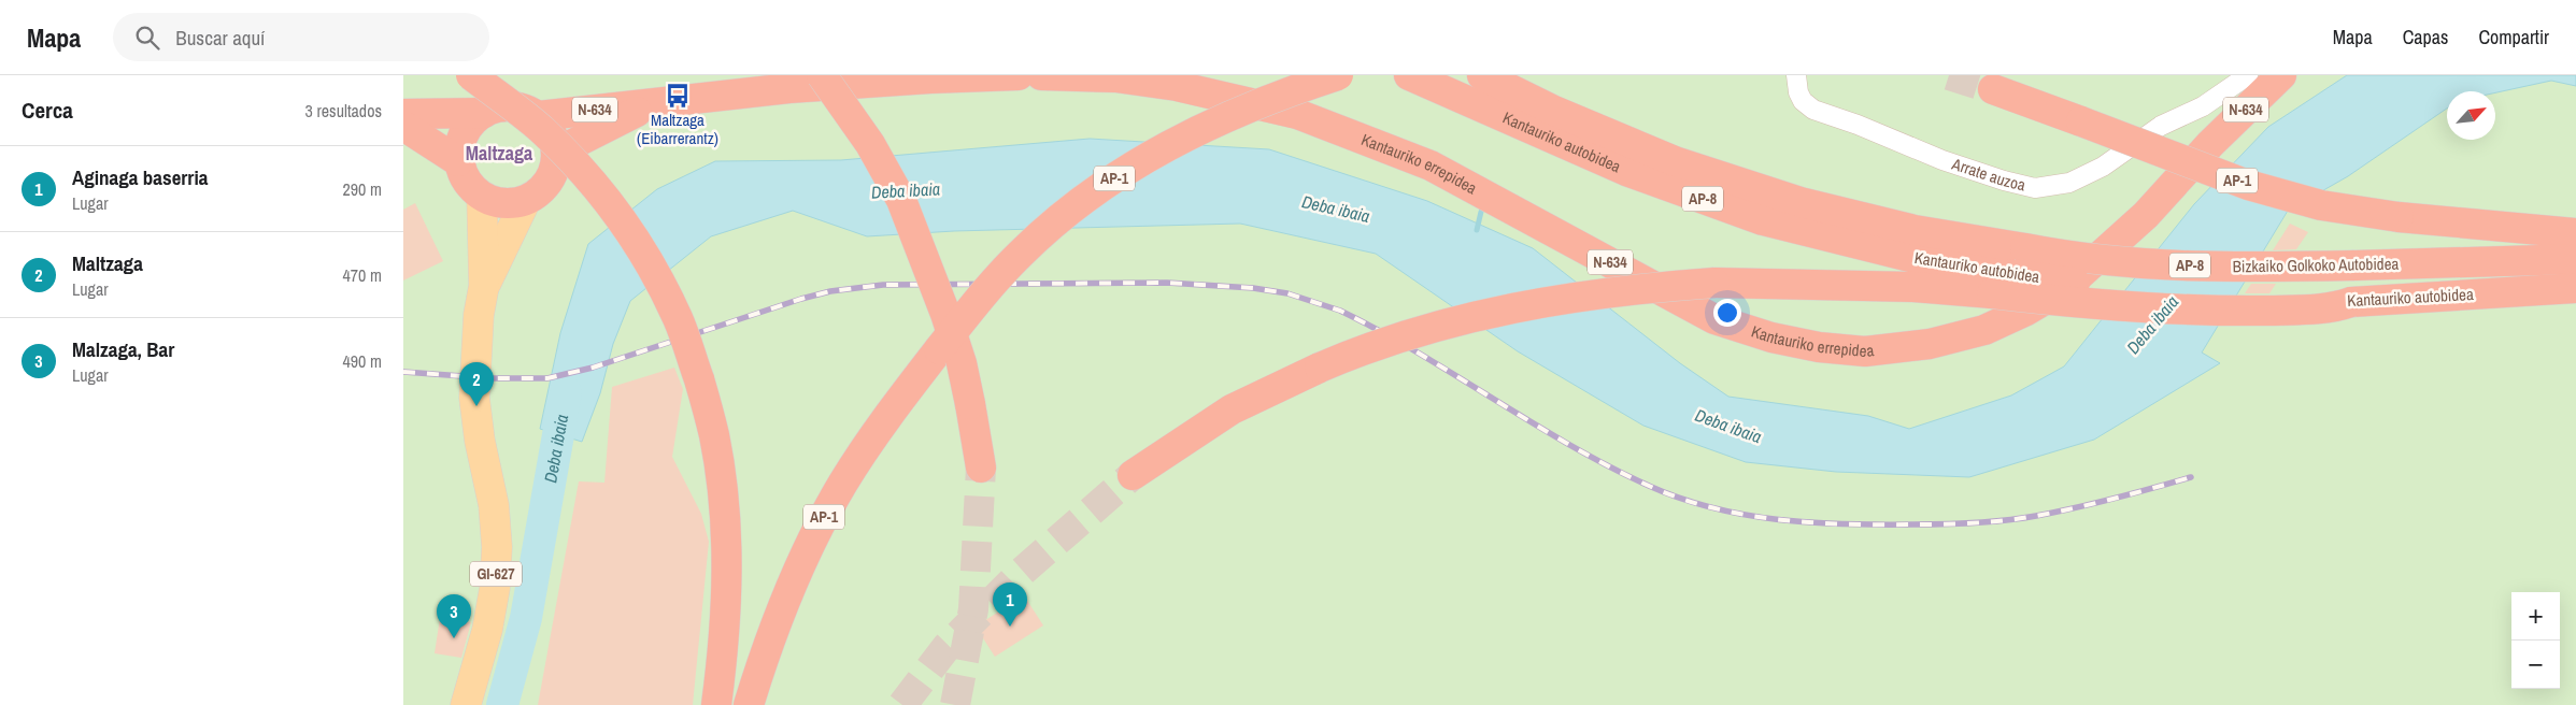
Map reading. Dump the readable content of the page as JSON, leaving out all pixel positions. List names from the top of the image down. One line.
{"streets":{"highway":["N-634","Kantauriko autobidea","Kantauriko errepidea","AP-1","AP-8","Bizkaiko Golkoko Autobidea"],"main road":["GI-627"],"street":["Arrate auzoa"]},"crossings":[["N-634","GI-627"],["Kantauriko autobidea","Bizkaiko Golkoko Autobidea"]],"districts":["Maltzaga"],"water":["Deba ibaia"],"places":{"bus stop":["Maltzaga (Eibarrerantz)"]},"north":"top right","page":{"header":"Mapa","search":"Buscar aquí","nav":["Mapa","Capas","Compartir"],"heading":["Cerca","3 resultados"],"list":[{"mark":"1","name":"Aginaga baserria","note":"Lugar","value":"290 m"},{"mark":"2","name":"Maltzaga","note":"Lugar","value":"470 m"},{"mark":"3","name":"Malzaga, Bar","note":"Lugar","value":"490 m"}],"pins":["2","1","3"],"map_buttons":["+","−"]}}
